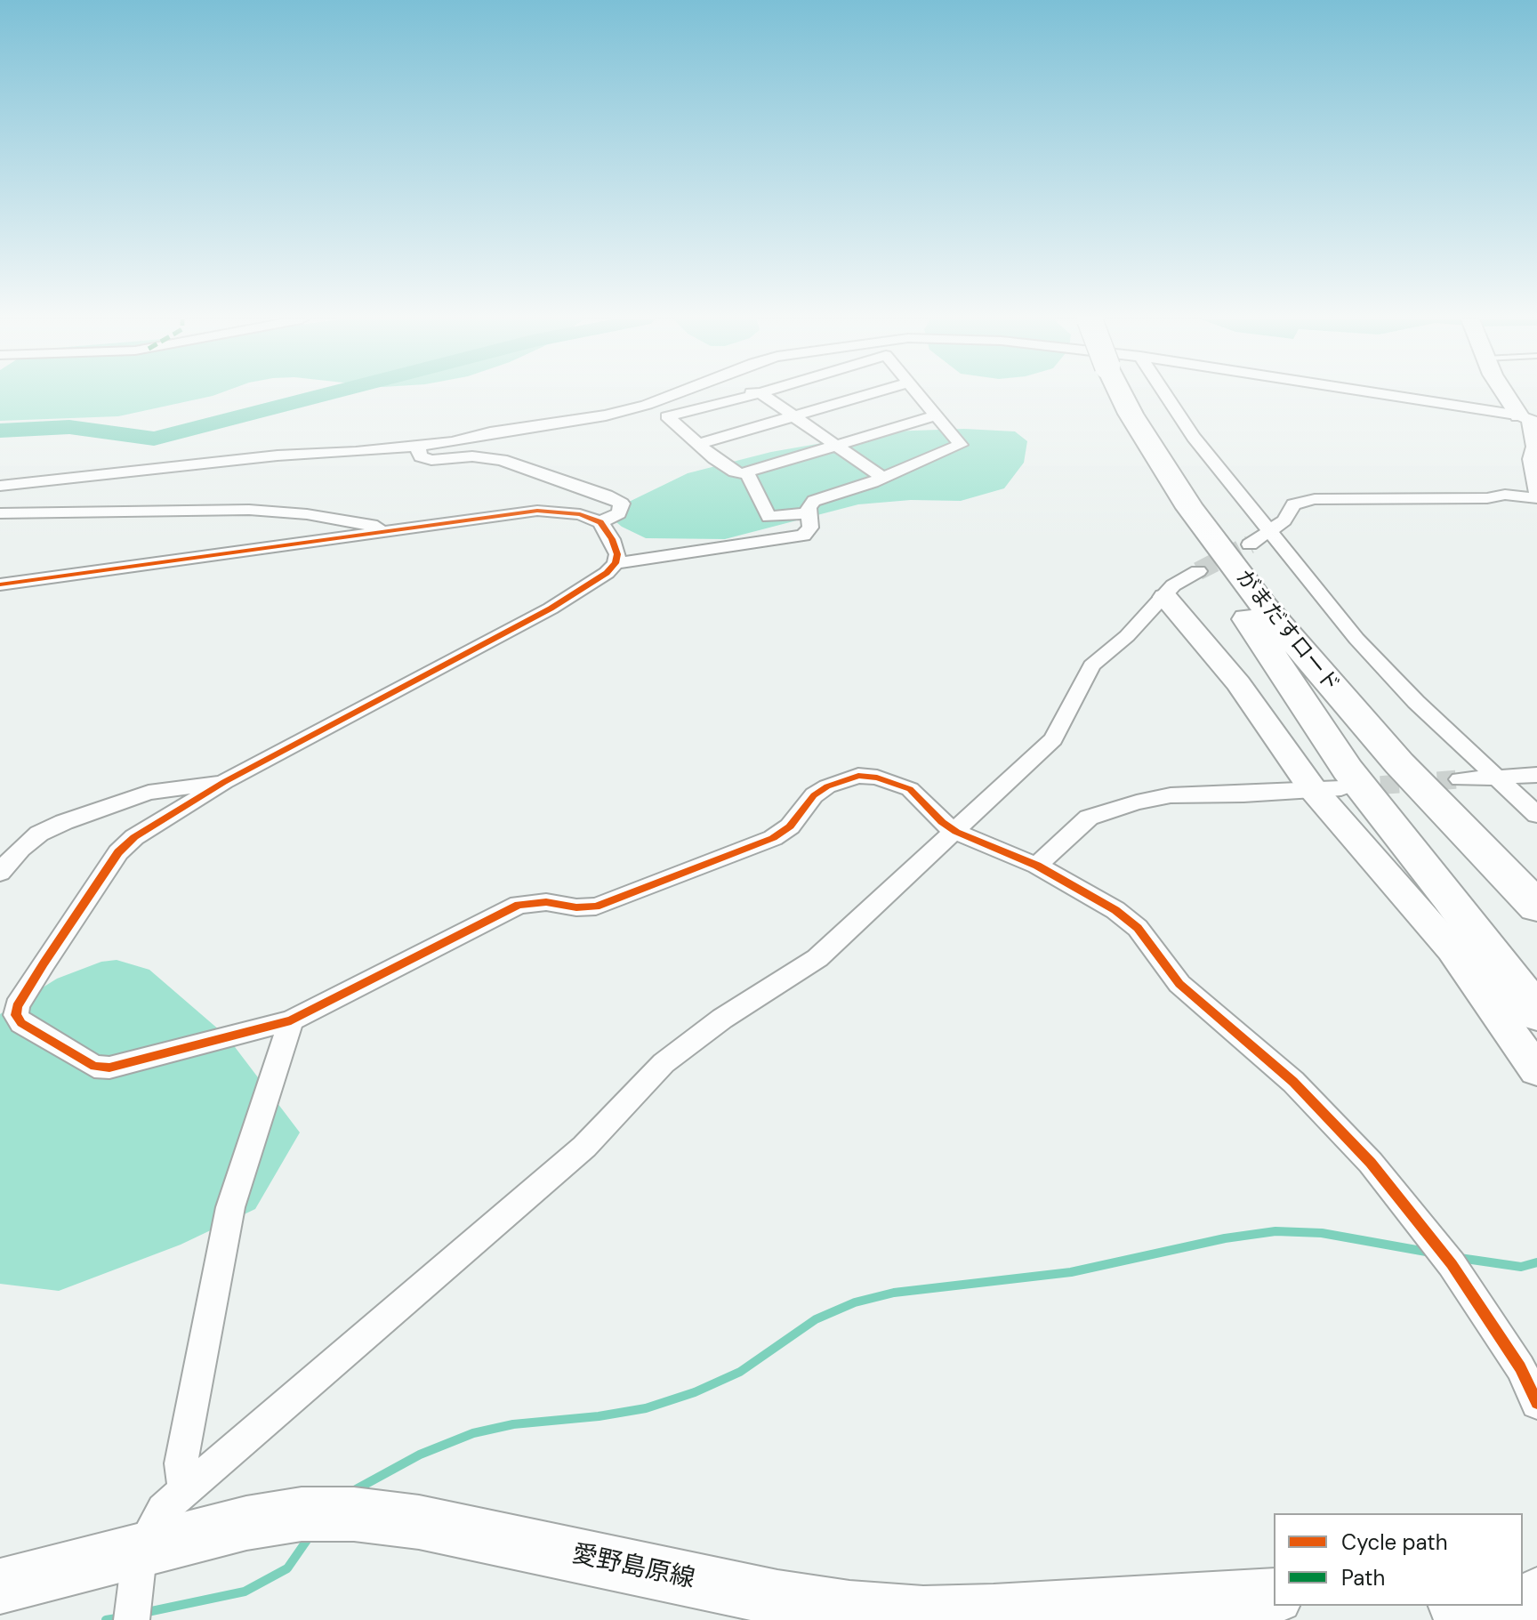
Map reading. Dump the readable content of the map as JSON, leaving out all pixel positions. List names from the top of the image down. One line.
{"streets":{"highway":["がまだすロード"],"main road":["愛野島原線"]},"legend":["Cycle path","Path"]}
